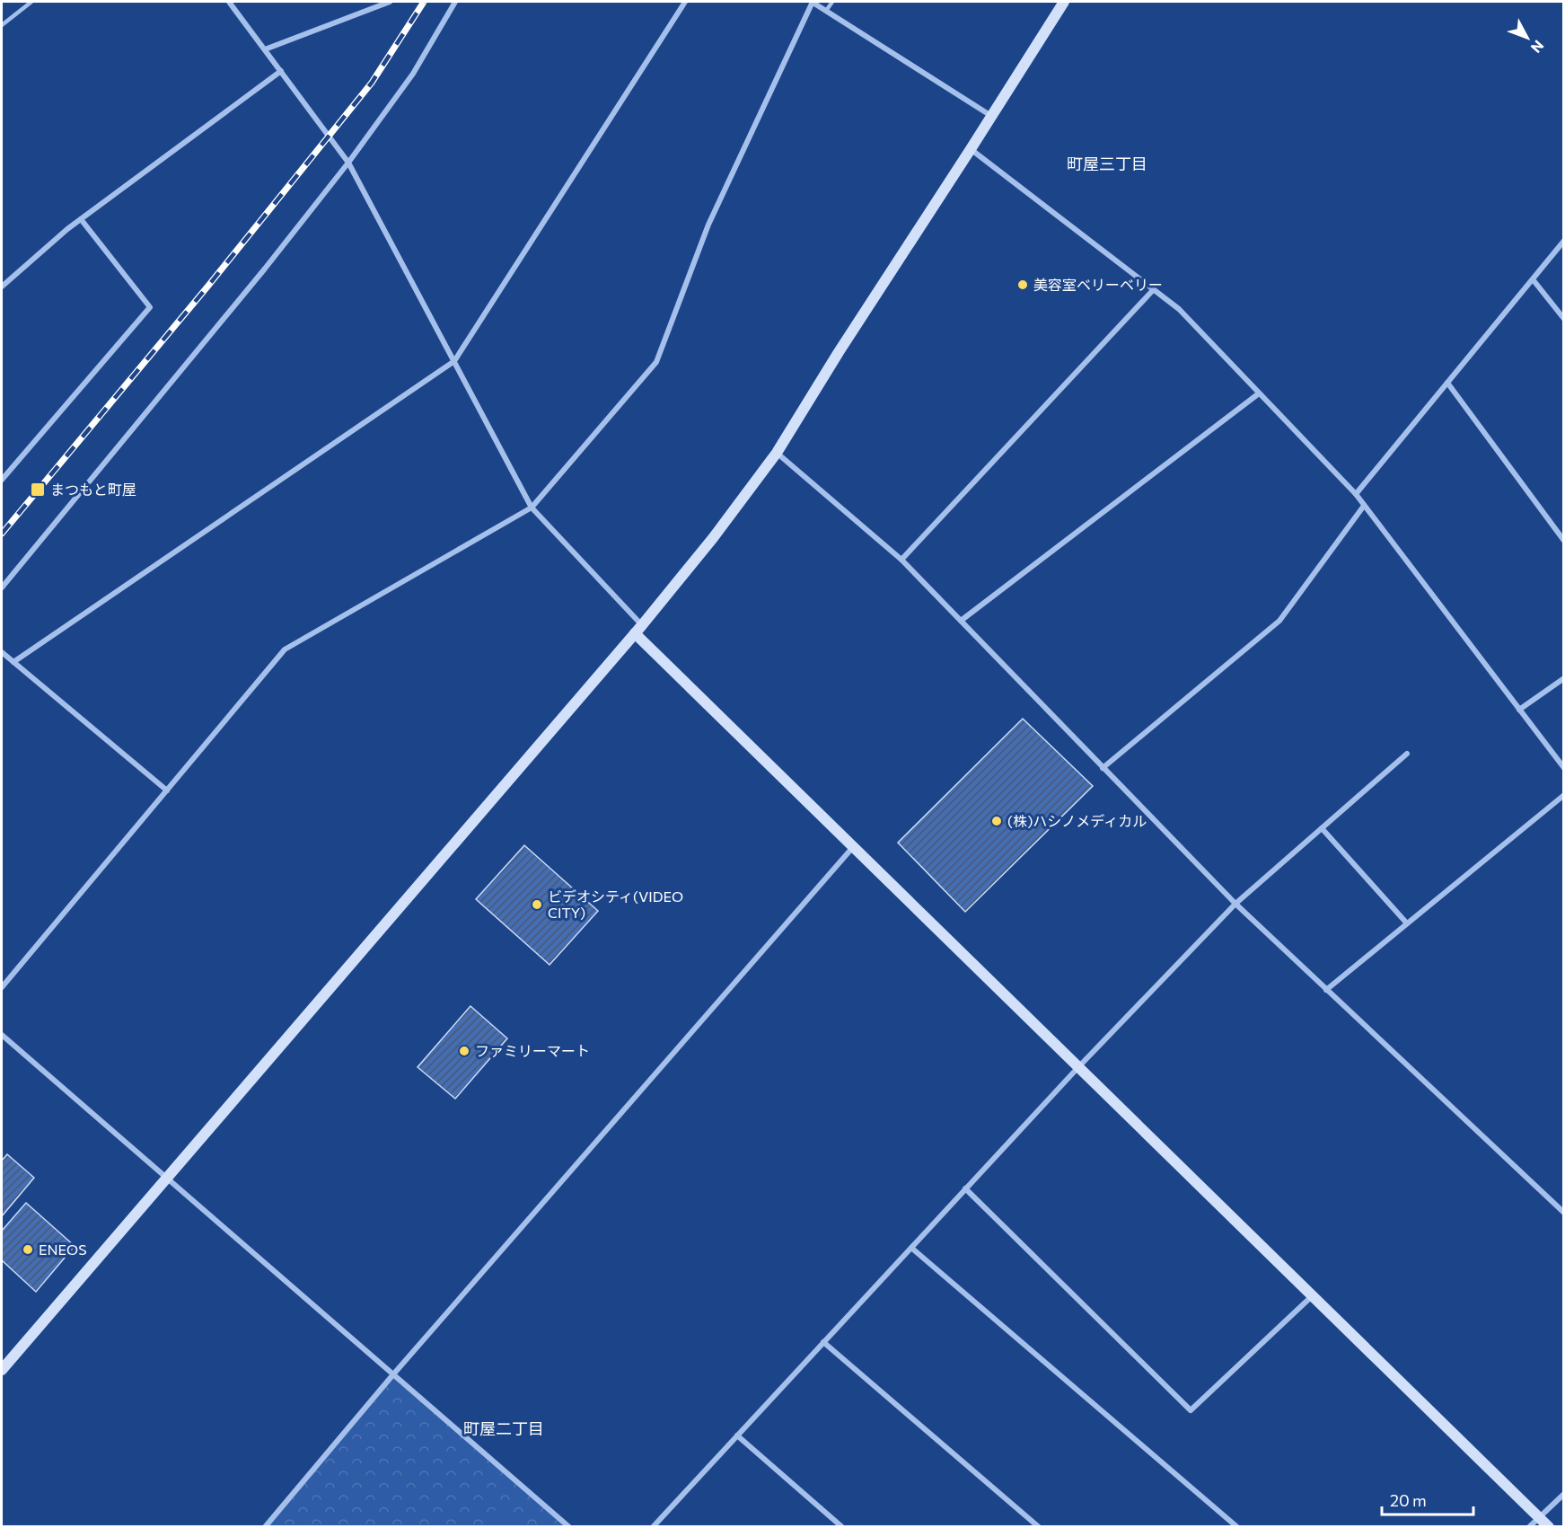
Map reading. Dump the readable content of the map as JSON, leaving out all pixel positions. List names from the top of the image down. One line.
{"districts":["町屋三丁目","町屋二丁目"],"places":{"other":["美容室ベリーベリー","(株)ハシノメディカル","ビデオシティ(VIDEO CITY)","ファミリーマート","ENEOS"],"transit":["まつもと町屋"]},"scale_bar":"20 m","north":"bottom right"}
